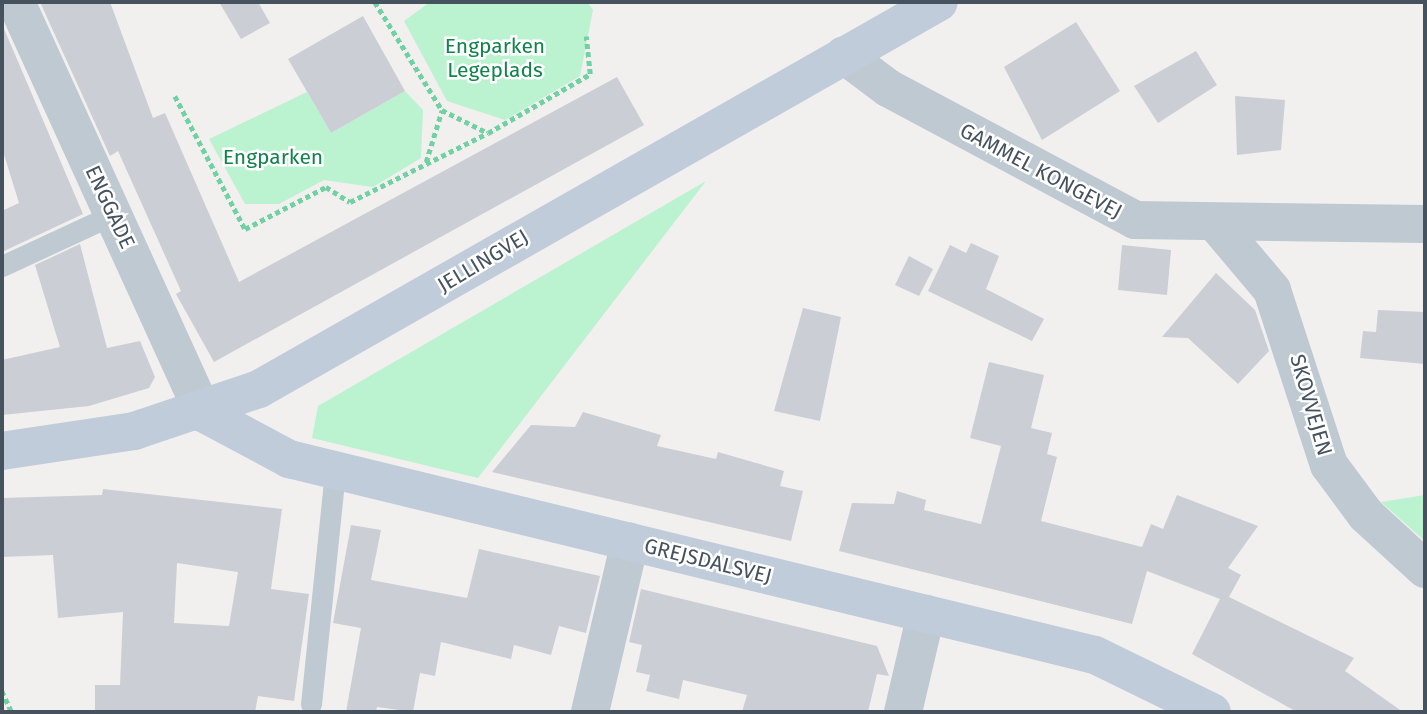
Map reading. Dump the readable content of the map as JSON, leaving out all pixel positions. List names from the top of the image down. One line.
{"streets":{"street":["GAMMEL KONGEVEJ","ENGGADE","JELLINGVEJ","SKOVVEJEN","GREJSDALSVEJ"]},"crossings":[["GAMMEL KONGEVEJ","JELLINGVEJ"],["GAMMEL KONGEVEJ","SKOVVEJEN"],["ENGGADE","JELLINGVEJ"],["ENGGADE","GREJSDALSVEJ"],["JELLINGVEJ","GREJSDALSVEJ"]],"parks":["Engparken Legeplads","Engparken"]}
